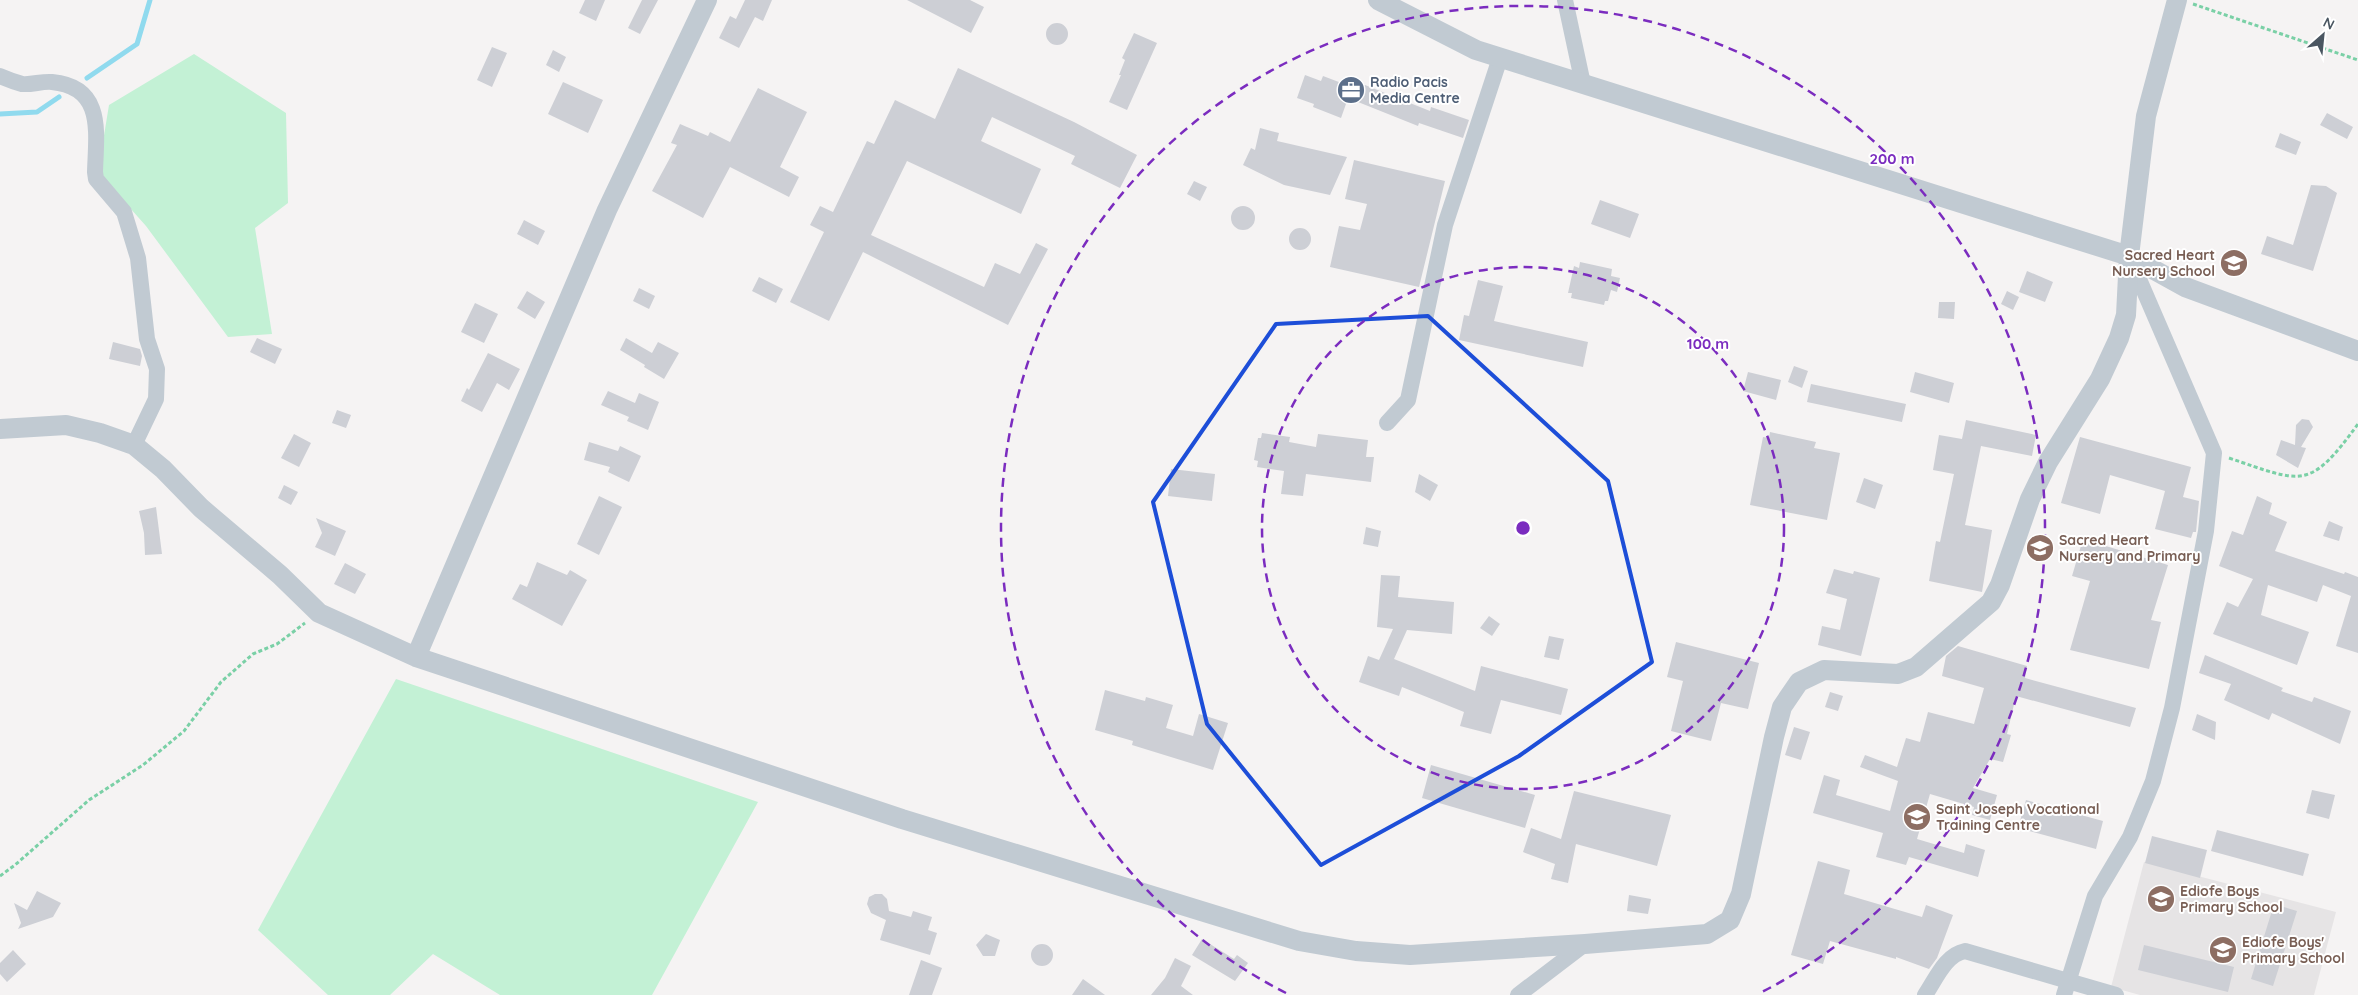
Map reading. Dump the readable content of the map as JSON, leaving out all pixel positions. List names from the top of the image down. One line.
{"places":{"office":["Radio Pacis Media Centre"],"school or university":["Sacred Heart Nursery School","Sacred Heart Nursery and Primary","Saint Joseph Vocational Training Centre","Ediofe Boys Primary School","Ediofe Boys' Primary School"]},"north":"top right","rings":["200 m","100 m"]}
